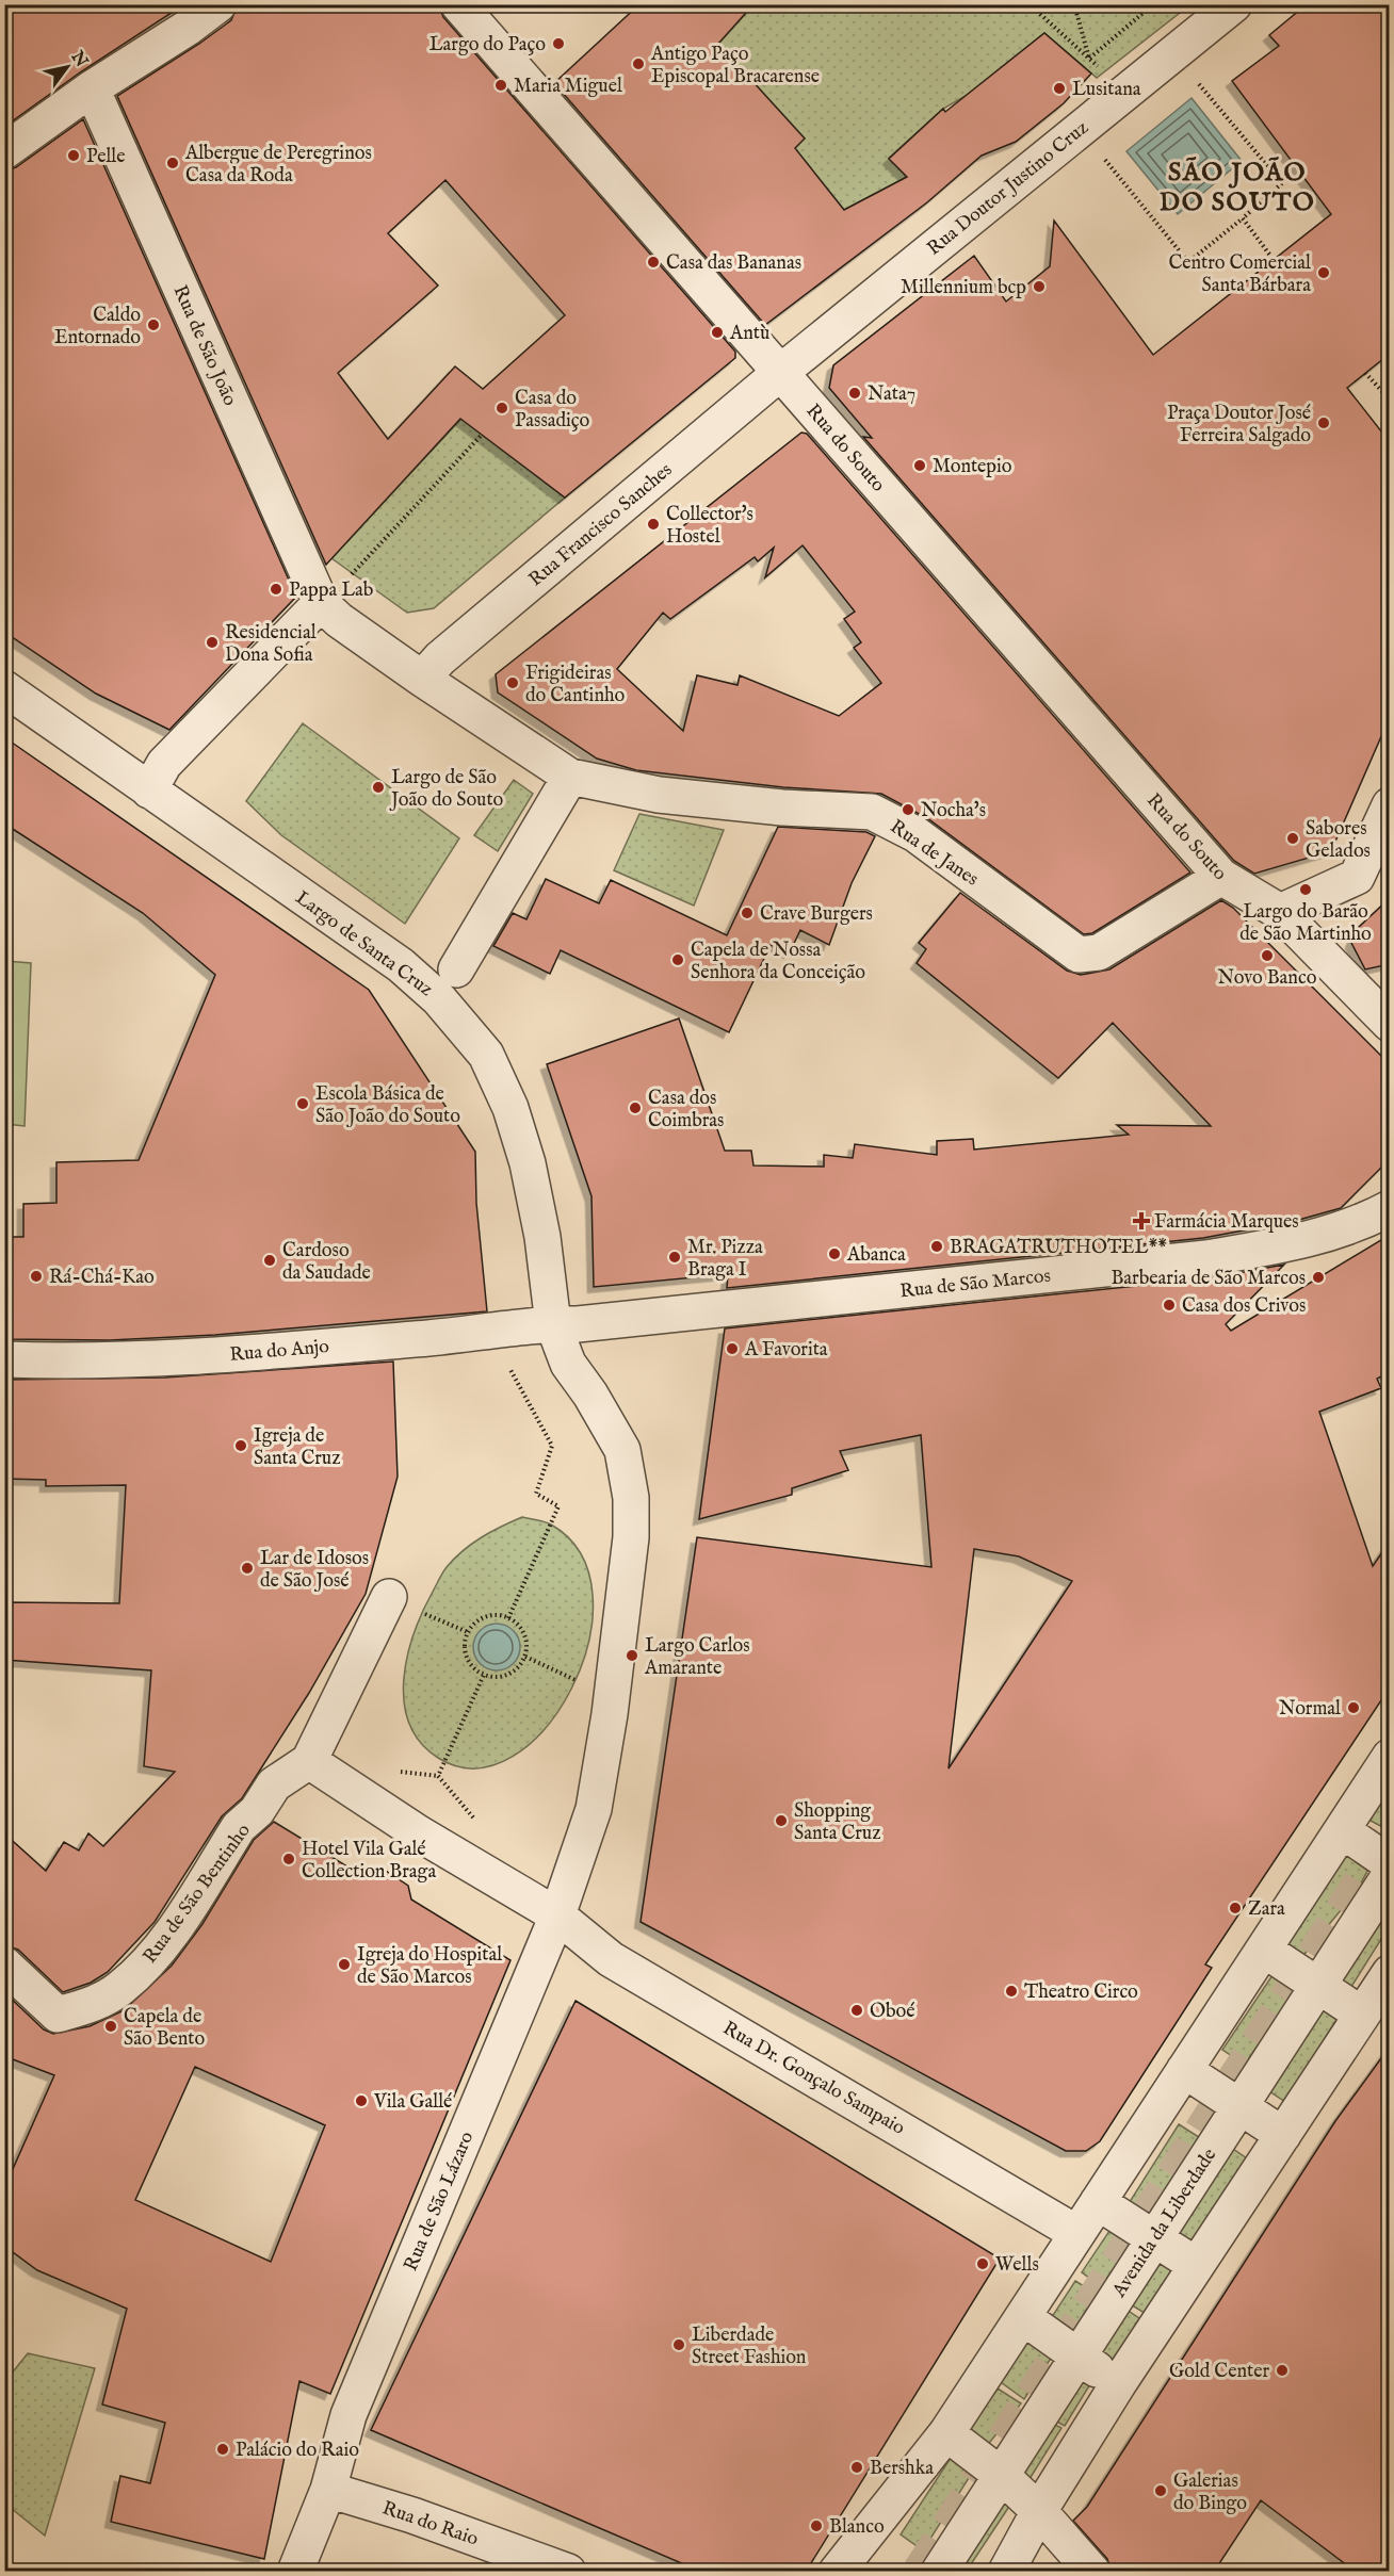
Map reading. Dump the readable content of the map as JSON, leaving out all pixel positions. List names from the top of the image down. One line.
{"streets":{"street":["Rua Doutor Justino Cruz","Rua de São João","Rua do Souto","Rua Francisco Sanches","Rua de Janes","Largo de Santa Cruz","Rua de São Marcos","Rua do Anjo","Rua de São Bentinho","Rua Dr. Gonçalo Sampaio","Rua de São Lázaro","Avenida da Liberdade","Rua do Raio"]},"crossings":[["Rua Doutor Justino Cruz","Rua do Souto"],["Rua Doutor Justino Cruz","Rua Francisco Sanches"],["Rua do Souto","Rua Francisco Sanches"],["Rua do Souto","Rua de Janes"],["Largo de Santa Cruz","Rua de São Marcos"],["Largo de Santa Cruz","Rua do Anjo"],["Rua de São Marcos","Rua do Anjo"],["Rua Dr. Gonçalo Sampaio","Rua de São Lázaro"],["Rua de São Lázaro","Rua do Raio"]],"districts":["SÃO JOÃO DO SOUTO"],"places":{"other":["Largo do Paço","Antigo Paço Episcopal Bracarense","Maria Miguel","Lusitana","Pelle","Albergue de Peregrinos Casa da Roda","Casa das Bananas","Centro Comercial Santa Bárbara","Millennium bcp","Caldo Entornado","Antù","Nata7","Casa do Passadiço","Praça Doutor José Ferreira Salgado","Montepio","Collector's Hostel","Pappa Lab","Residencial Dona Sofia","Frigideiras do Cantinho","Largo de São João do Souto","Nocha's","Sabores Gelados","Largo do Barão de São Martinho","Crave Burgers","Novo Banco","Capela de Nossa Senhora da Conceição","Escola Básica de São João do Souto","Casa dos Coimbras","BRAGATRUTHOTEL**","Abanca","Mr. Pizza Braga I","Cardoso da Saudade","Rá-Chá-Kao","Barbearia de São Marcos","Casa dos Crivos","A Favorita","Igreja de Santa Cruz","Lar de Idosos de São José","Largo Carlos Amarante","Normal","Shopping Santa Cruz","Hotel Vila Galé Collection Braga","Zara","Igreja do Hospital de São Marcos","Theatro Circo","Oboé","Capela de São Bento","Vila Gallé","Wells","Liberdade Street Fashion","Gold Center","Palácio do Raio","Bershka","Galerias do Bingo","Blanco"],"health":["Farmácia Marques"]},"north":"top right"}
